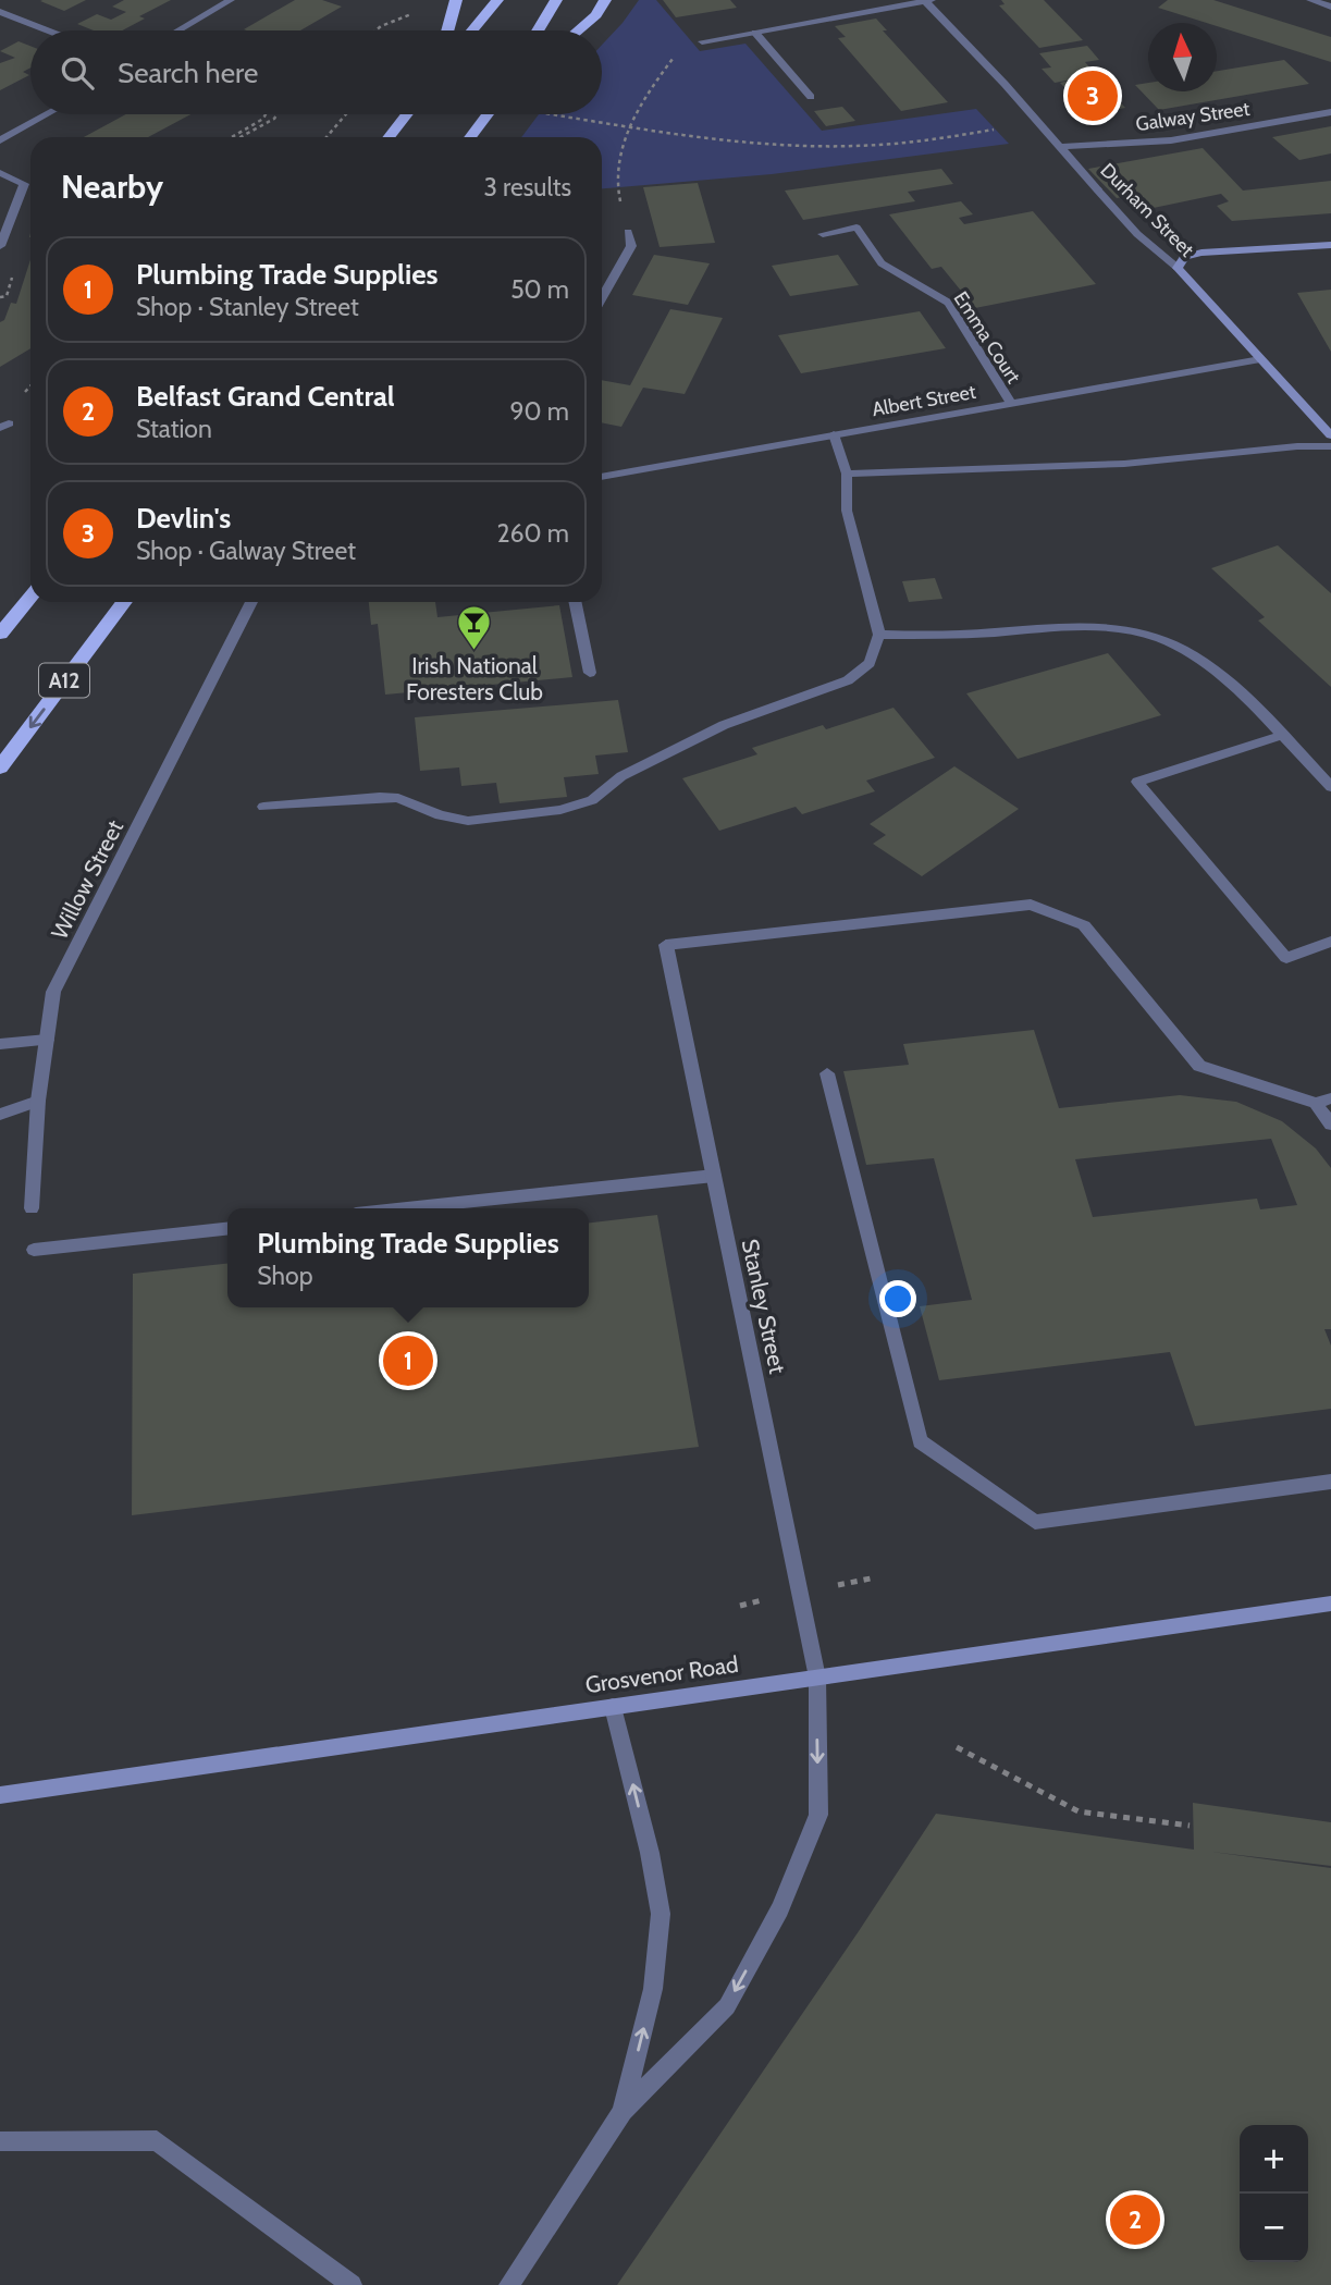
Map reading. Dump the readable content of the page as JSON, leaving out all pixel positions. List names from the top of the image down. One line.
{"streets":{"highway":["A12"],"main road":["Durham Street","Grosvenor Road"],"street":["Galway Street","Emma Court","Albert Street","Willow Street","Stanley Street"]},"crossings":[["Galway Street","Durham Street"],["Durham Street","Albert Street"],["Emma Court","Albert Street"],["Stanley Street","Grosvenor Road"]],"places":{"bar":["Irish National Foresters Club"]},"north":"top","page":{"search":"Search here","pins":["3","1","2"],"heading":["Nearby","3 results"],"list":[{"mark":"1","name":"Plumbing Trade Supplies","note":"Shop · Stanley Street","value":"50 m"},{"mark":"2","name":"Belfast Grand Central","note":"Station","value":"90 m"},{"mark":"3","name":"Devlin's","note":"Shop · Galway Street","value":"260 m"}],"popup":["Plumbing Trade Supplies","Shop"],"map_buttons":["+","−"]}}
